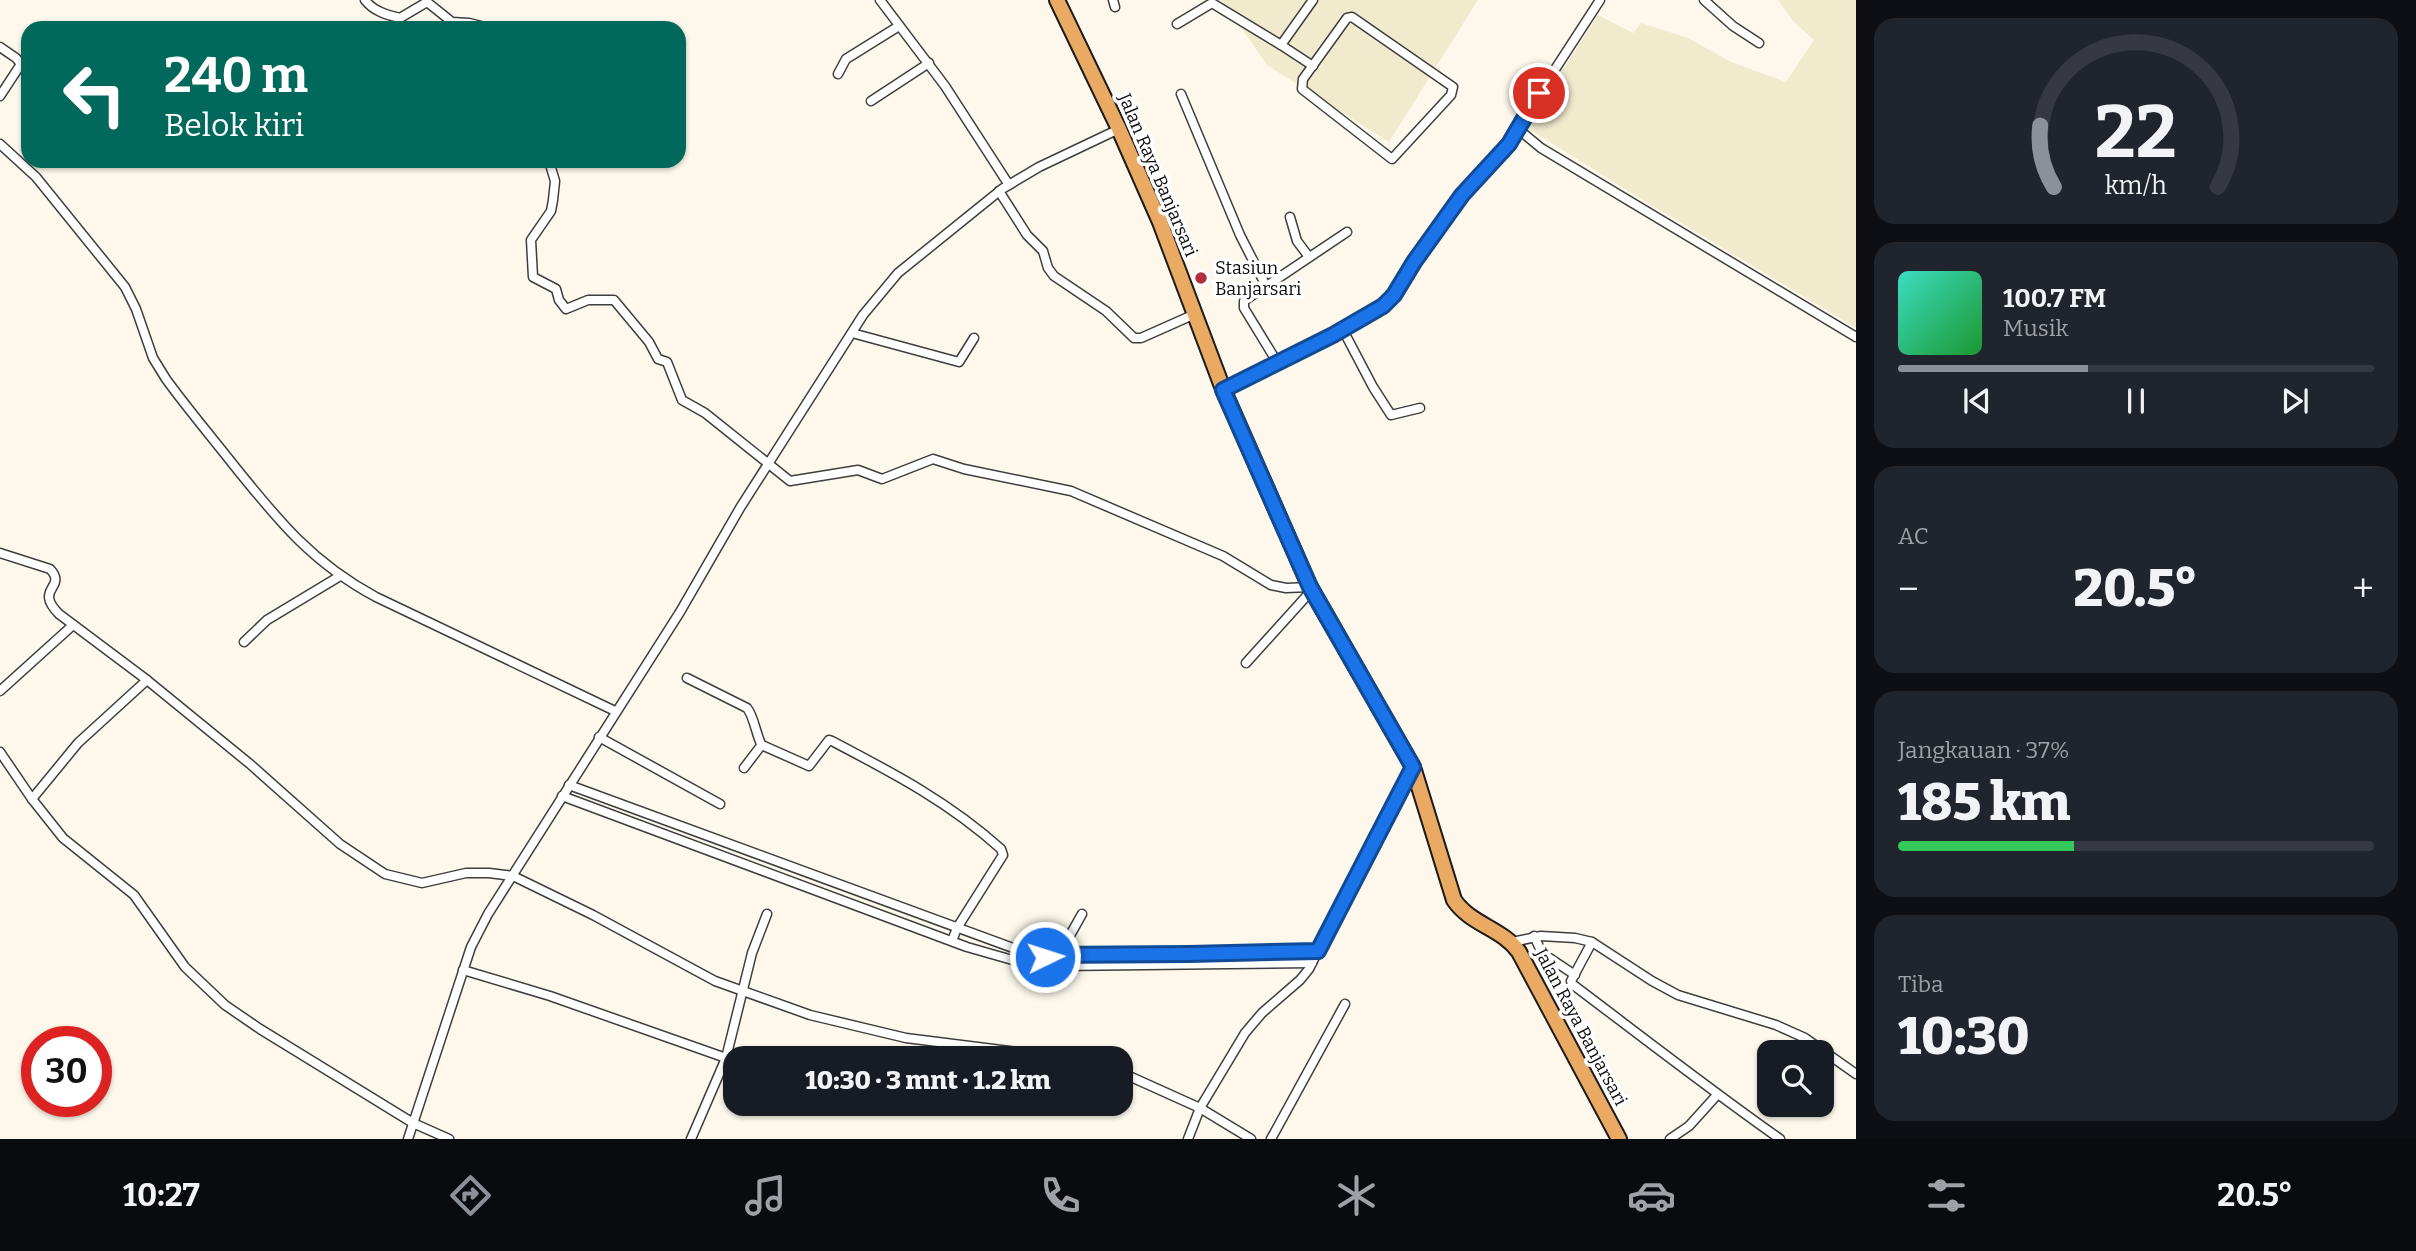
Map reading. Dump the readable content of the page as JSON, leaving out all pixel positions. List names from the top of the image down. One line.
{"streets":{"highway":["Jalan Raya Banjarsari"]},"places":["Stasiun Banjarsari"],"page":{"turn":["240 m","Belok kiri"],"song":["100.7 FM","Musik"],"tile":["AC",["Jangkauan · 37%","185 km"],["Tiba","10:30"]],"heat":["−","20.5°","+"],"limit":"30","trip":"10:30 · 3 mnt · 1.2 km","tabs":["10:27","20.5°"],"gauge":["22","km/h"]}}
